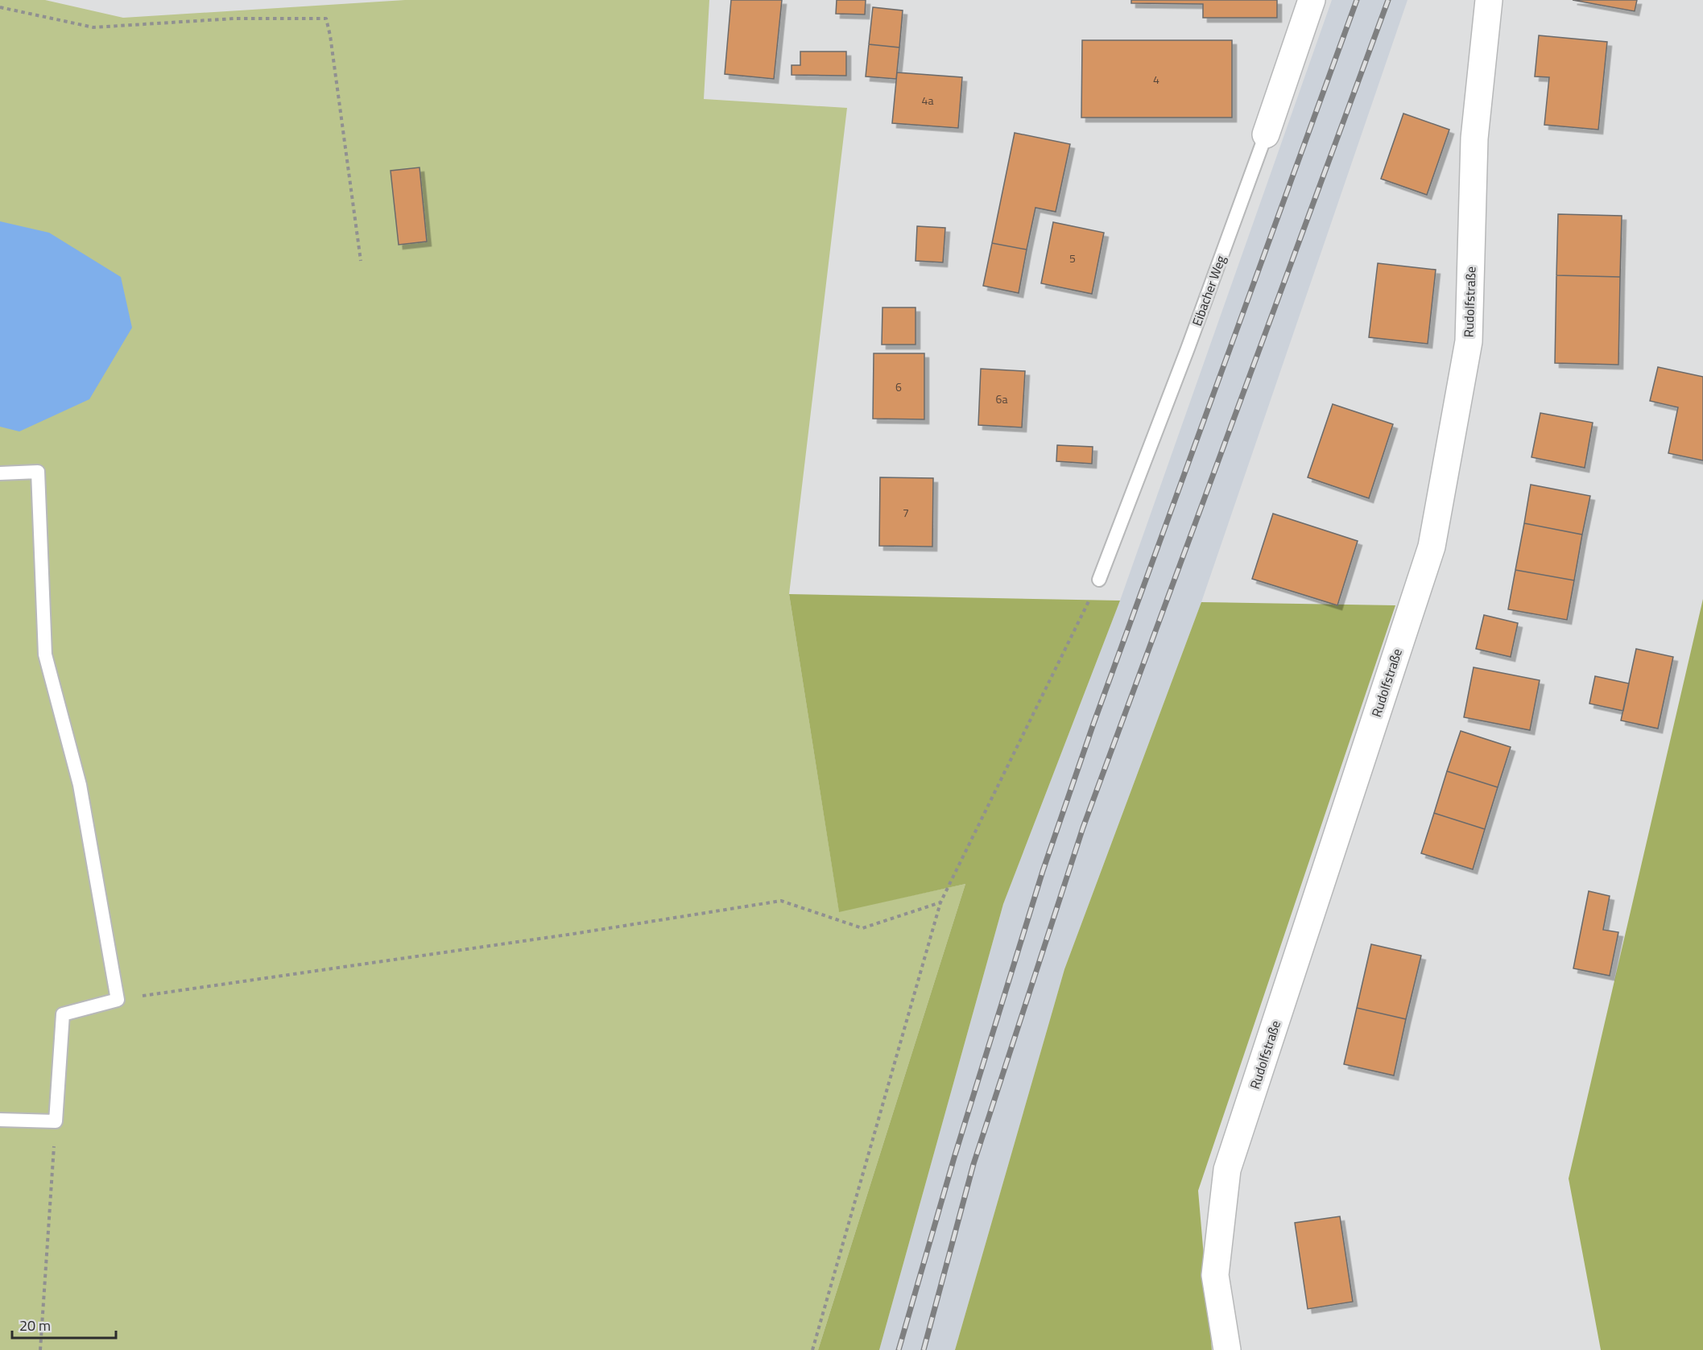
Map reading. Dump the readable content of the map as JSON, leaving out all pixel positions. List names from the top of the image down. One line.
{"streets":{"street":["Eibacher Weg","Rudolfstraße"]},"house_numbers":["4","4a","5","6","6a","7"],"scale_bar":"20 m"}
